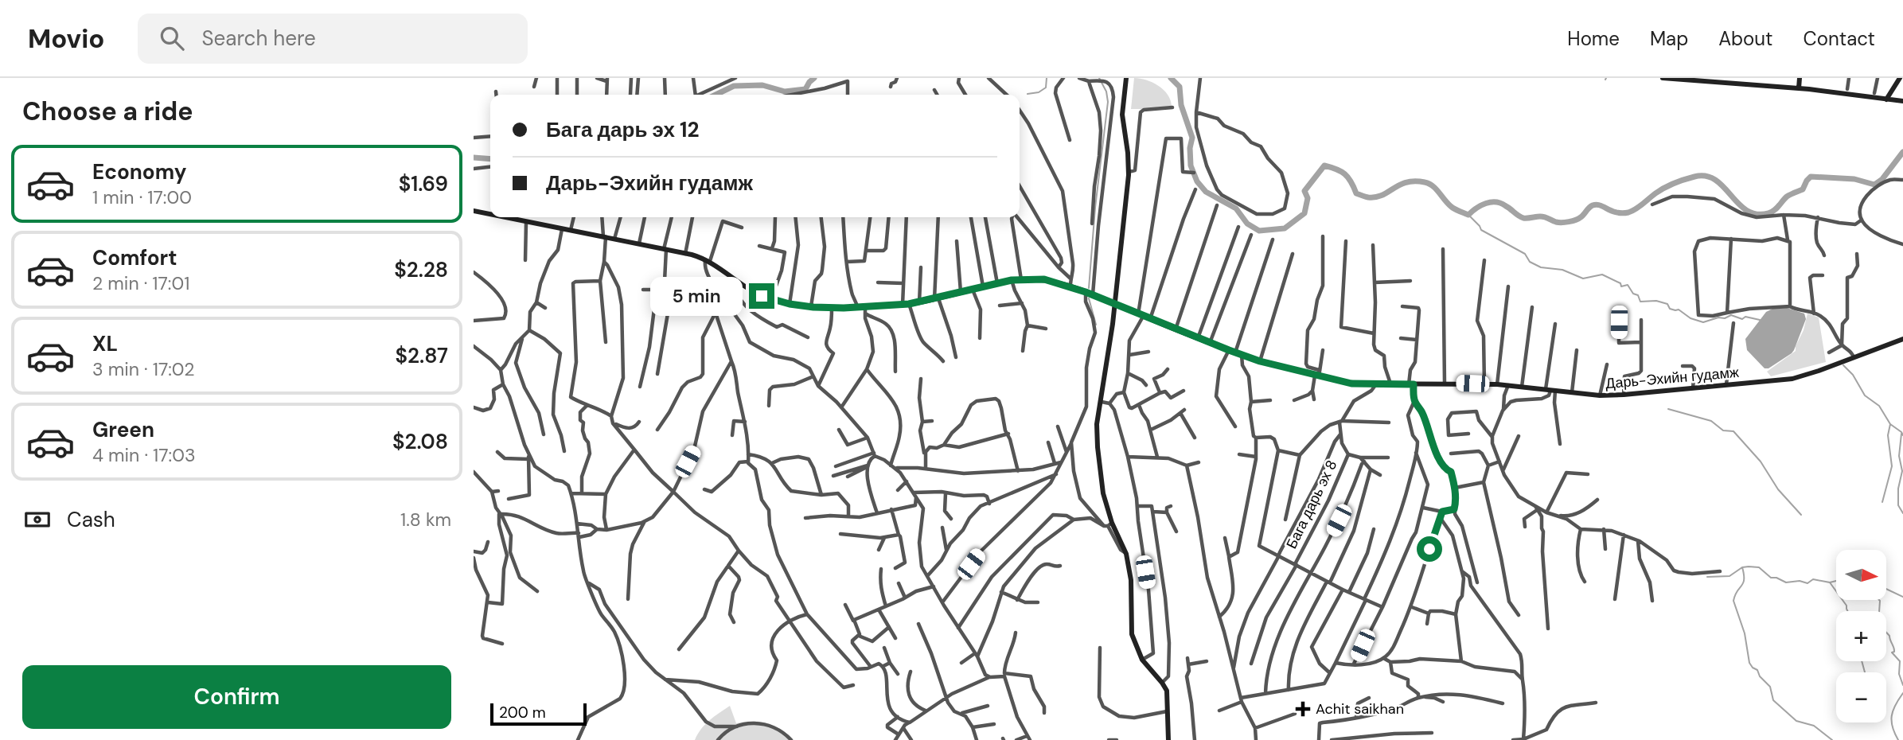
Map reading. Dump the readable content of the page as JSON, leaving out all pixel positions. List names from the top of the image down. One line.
{"streets":{"main road":["Дарь-Эхийн гудамж"],"street":["Бага дарь эх 8"]},"places":{"health":["Achit saikhan"]},"scale_bar":"200 m","north":"right","page":{"header":"Movio","search":"Search here","nav":["Home","Map","About","Contact"],"heading":"Choose a ride","banner":["Бага дарь эх 12","Дарь-Эхийн гудамж"],"list":[{"name":"Economy","note":"1 min · 17:00","value":"$1.69"},{"name":"Comfort","note":"2 min · 17:01","value":"$2.28"},{"name":"XL","note":"3 min · 17:02","value":"$2.87"},{"name":"Green","note":"4 min · 17:03","value":"$2.08"}],"bubble":"5 min","pay":["Cash","1.8 km"],"map_buttons":["+","−"],"buttons":"Confirm","scale":"200 m"}}
